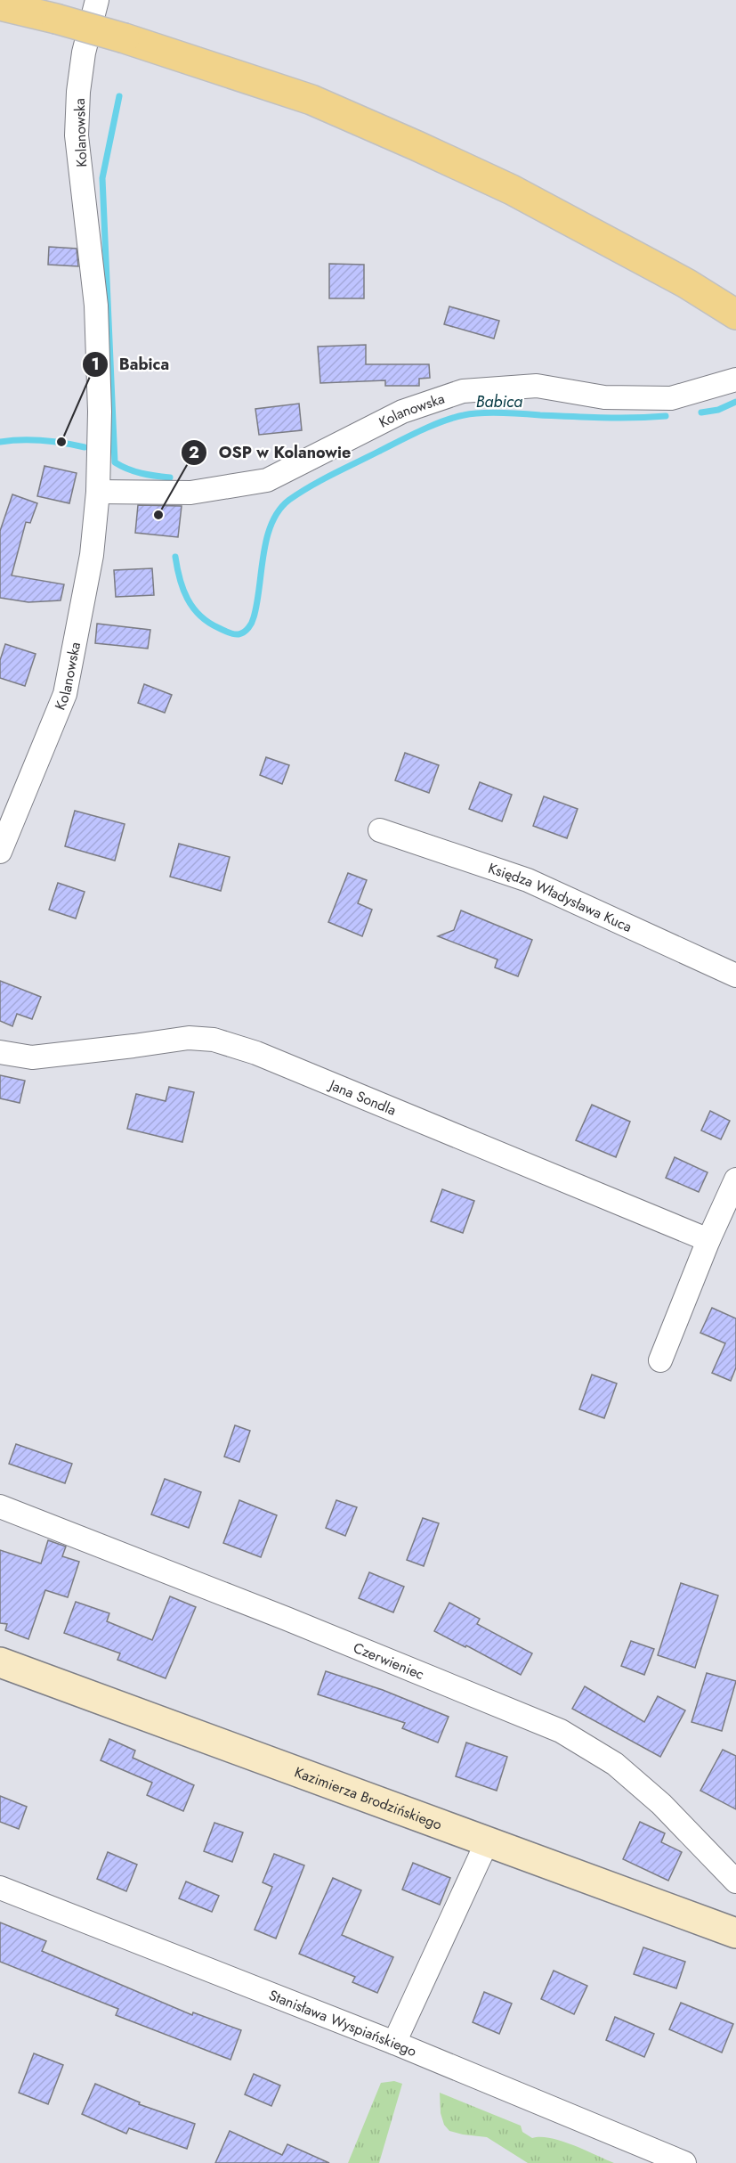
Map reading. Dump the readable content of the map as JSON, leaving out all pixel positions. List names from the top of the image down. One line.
{"streets":{"main road":["Kazimierza Brodzińskiego"],"street":["Kolanowska","Księdza Władysława Kuca","Jana Sondla","Czerwieniec","Stanisława Wyspiańskiego"]},"water":["Babica"],"places":["Babica","OSP w Kolanowie"]}
